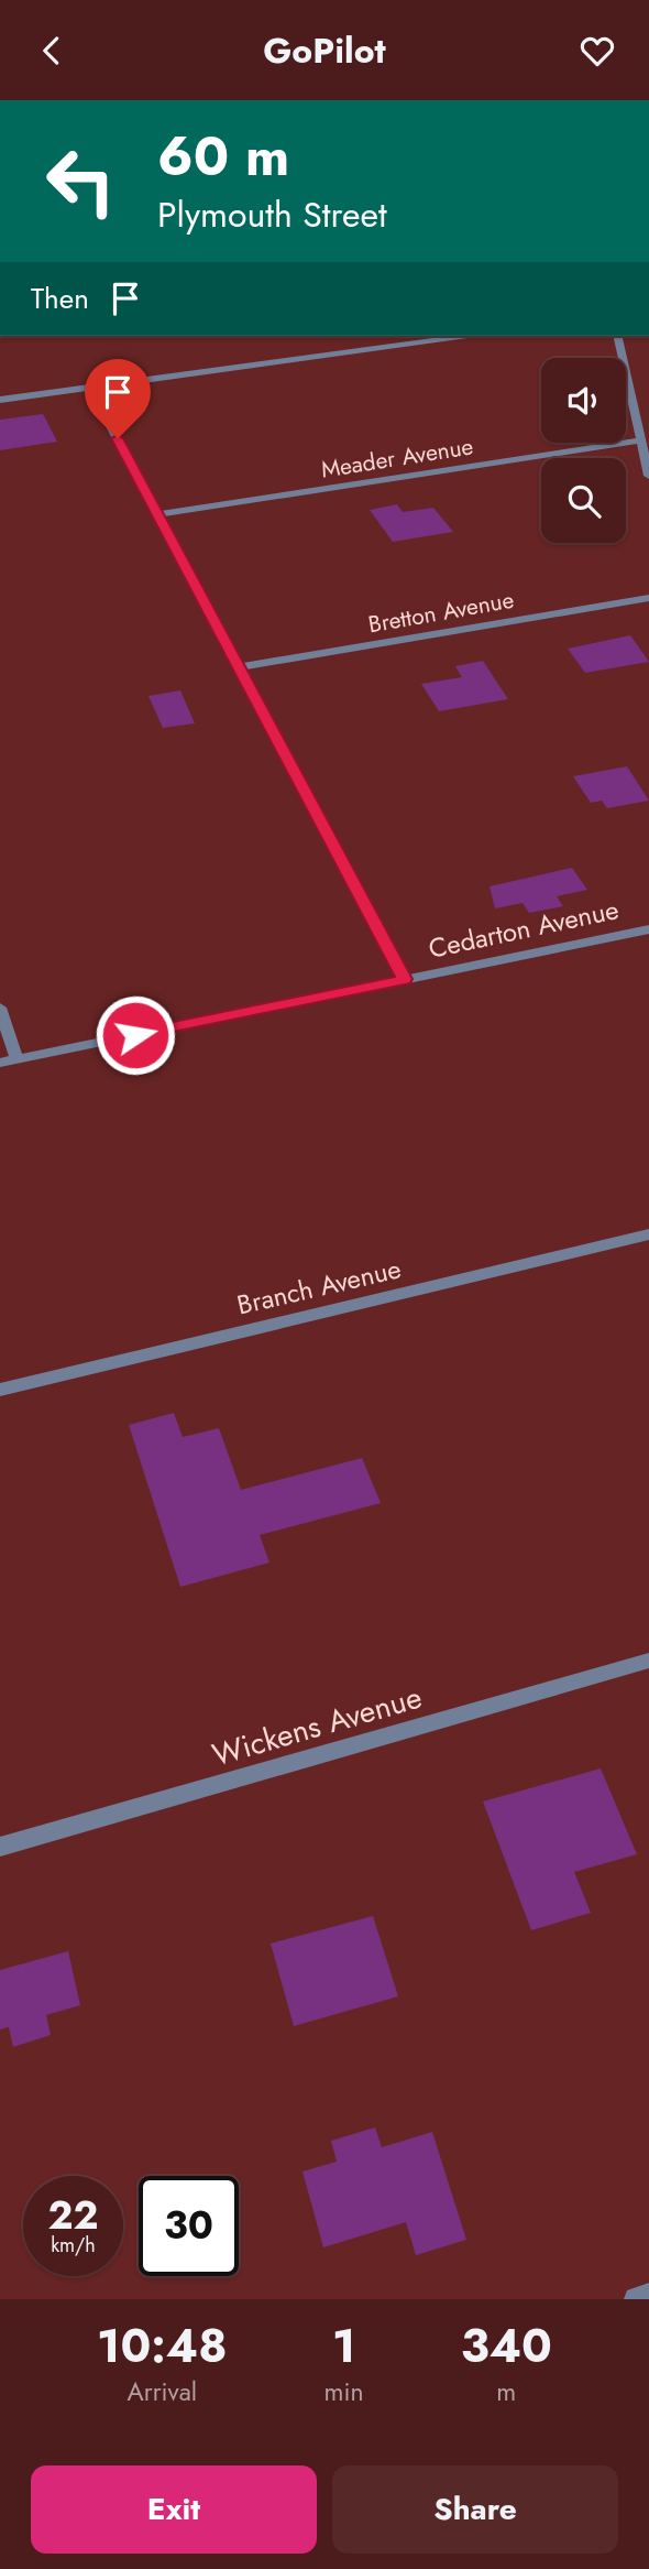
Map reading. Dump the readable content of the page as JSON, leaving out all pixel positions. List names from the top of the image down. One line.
{"streets":{"street":["Meader Avenue","Bretton Avenue","Cedarton Avenue","Branch Avenue","Wickens Avenue"]},"page":{"header":"GoPilot","turn":["60 m","Plymouth Street"],"then":"Then","speed":"22 km/h","limit":"30","eta":["10:48","Arrival","1","min","340","m"],"buttons":["Exit","Share"]}}
